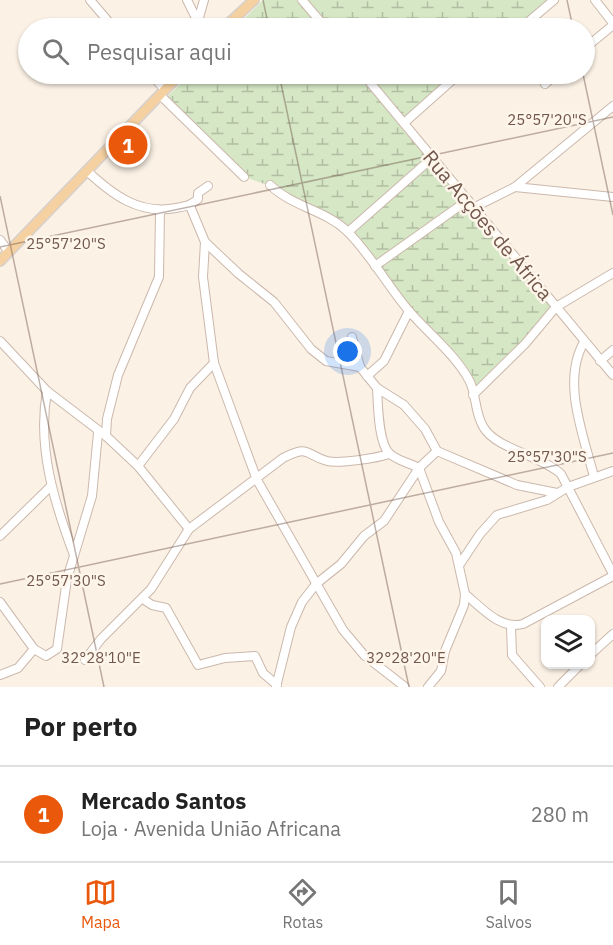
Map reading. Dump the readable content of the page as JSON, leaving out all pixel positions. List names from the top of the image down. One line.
{"streets":{"street":["Rua Acções de África"]},"page":{"search":"Pesquisar aqui","pins":"1","heading":"Por perto","list":[{"mark":"1","name":"Mercado Santos","note":"Loja · Avenida União Africana","value":"280 m"}],"nav":["Mapa","Rotas","Salvos"]},"coordinates":["25°57'20\"S","25°57'30\"S","32°28'10\"E","32°28'20\"E"]}
